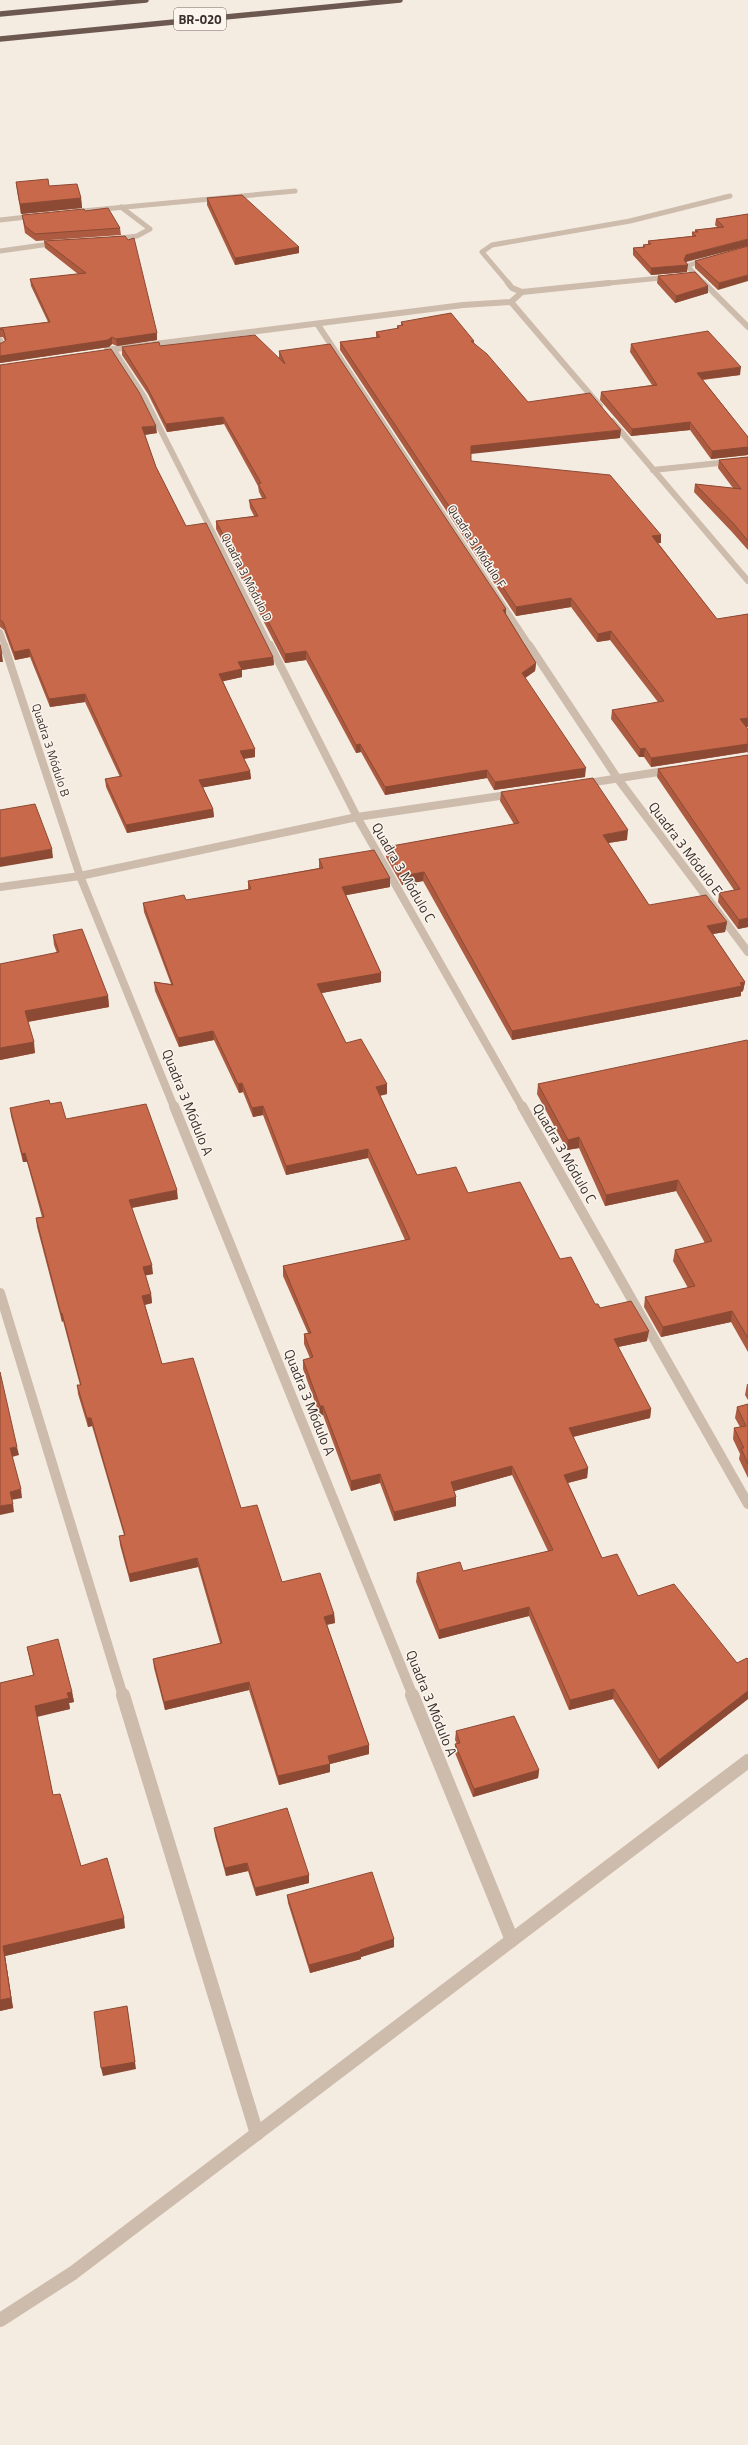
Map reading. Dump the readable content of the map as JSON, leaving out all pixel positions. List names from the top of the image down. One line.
{"streets":{"highway":["BR-020"],"street":["Quadra 3 Módulo F","Quadra 3 Módulo D","Quadra 3 Módulo B","Quadra 3 Módulo E","Quadra 3 Módulo C","Quadra 3 Módulo A"]},"crossings":[["Quadra 3 Módulo F","Quadra 3 Módulo E"],["Quadra 3 Módulo D","Quadra 3 Módulo C"],["Quadra 3 Módulo B","Quadra 3 Módulo A"]]}
